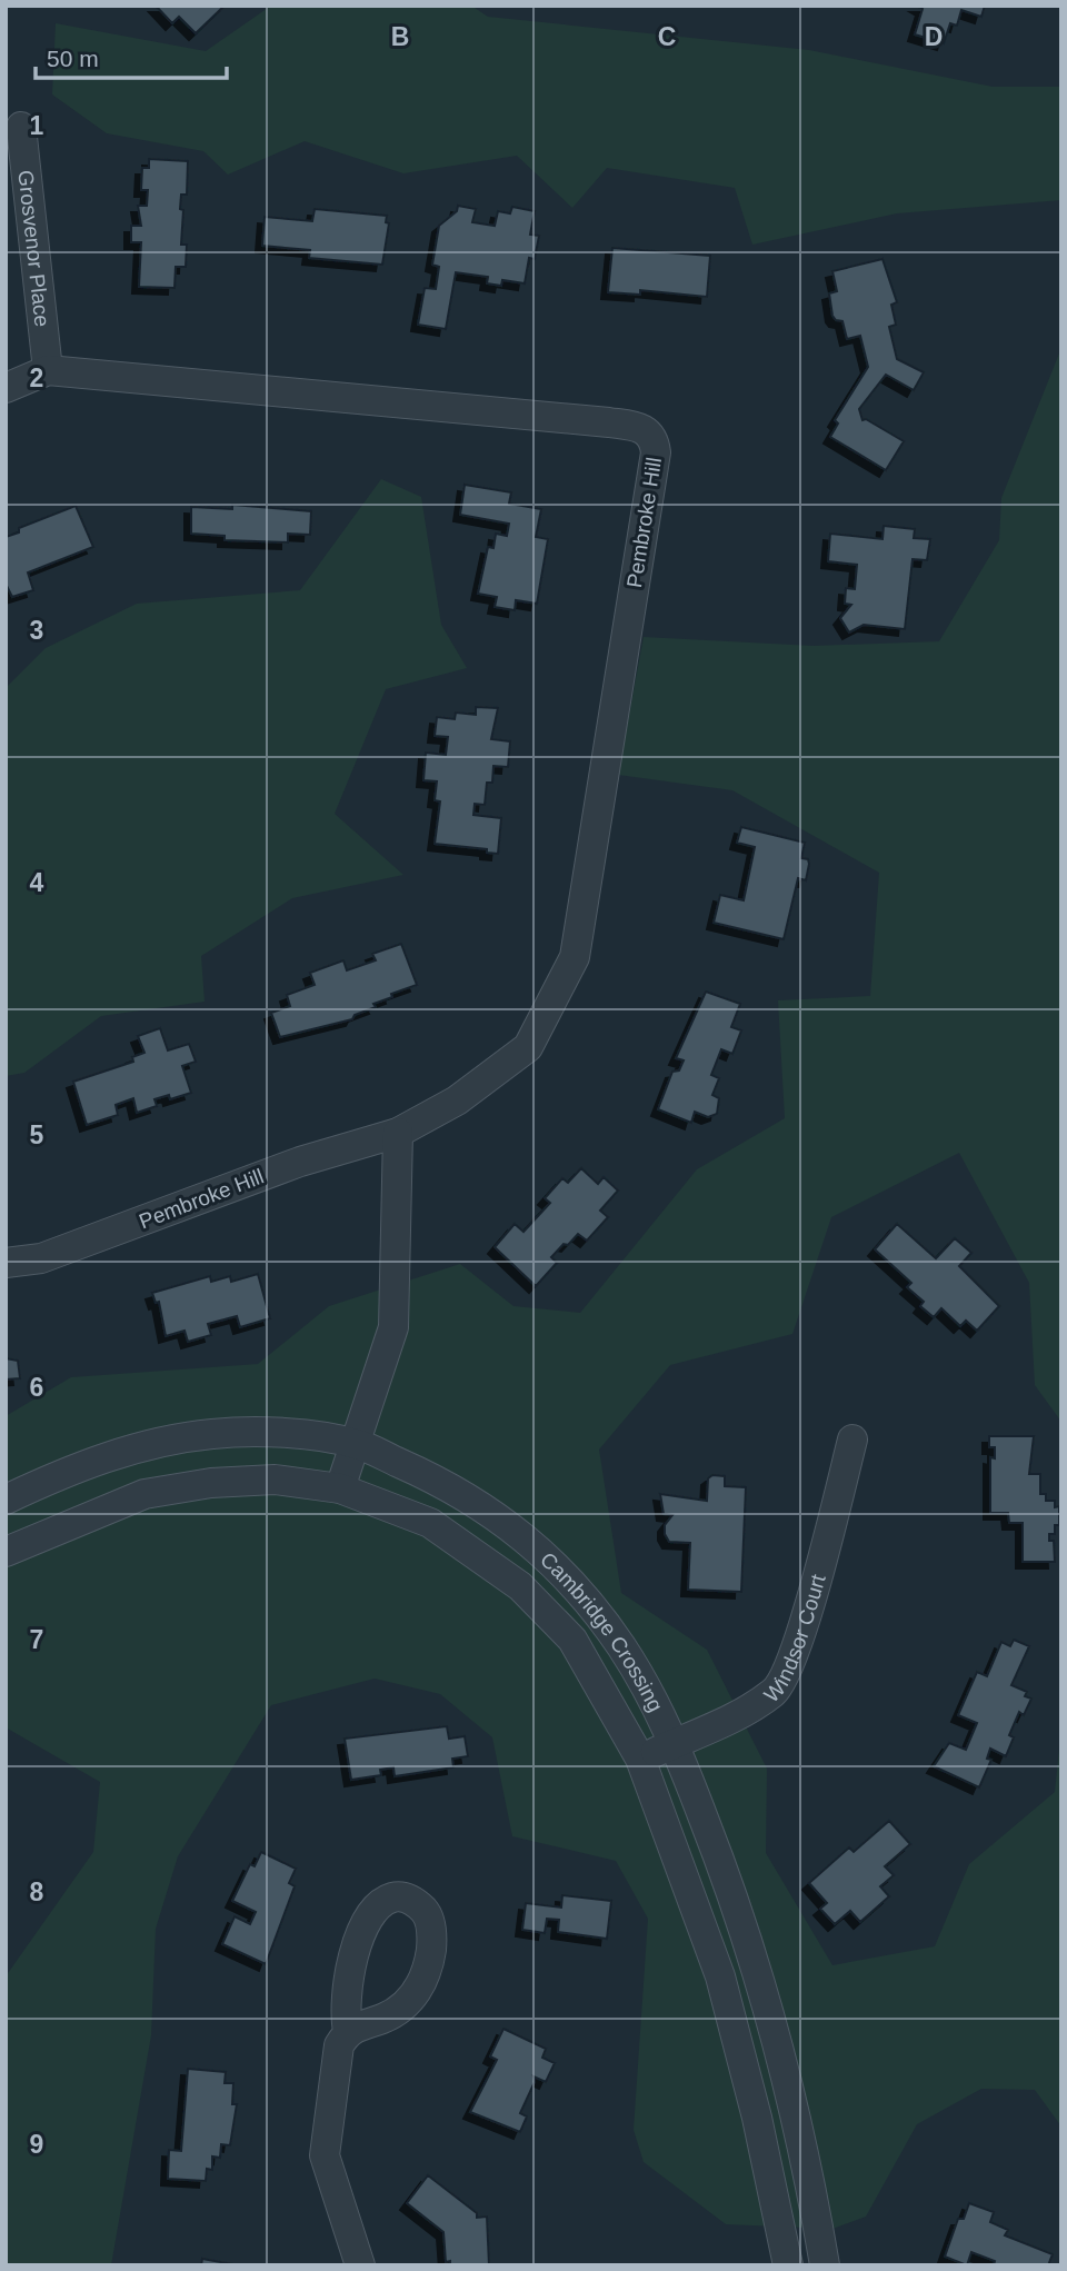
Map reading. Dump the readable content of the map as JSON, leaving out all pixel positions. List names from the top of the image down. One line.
{"streets":{"street":["Grosvenor Place","Pembroke Hill","Cambridge Crossing","Windsor Court"]},"crossings":[["Grosvenor Place","Pembroke Hill"],["Cambridge Crossing","Windsor Court"]],"scale_bar":"50 m","grid":{"columns":["B","C","D"],"rows":["1","2","3","4","5","6","7","8","9"]}}
